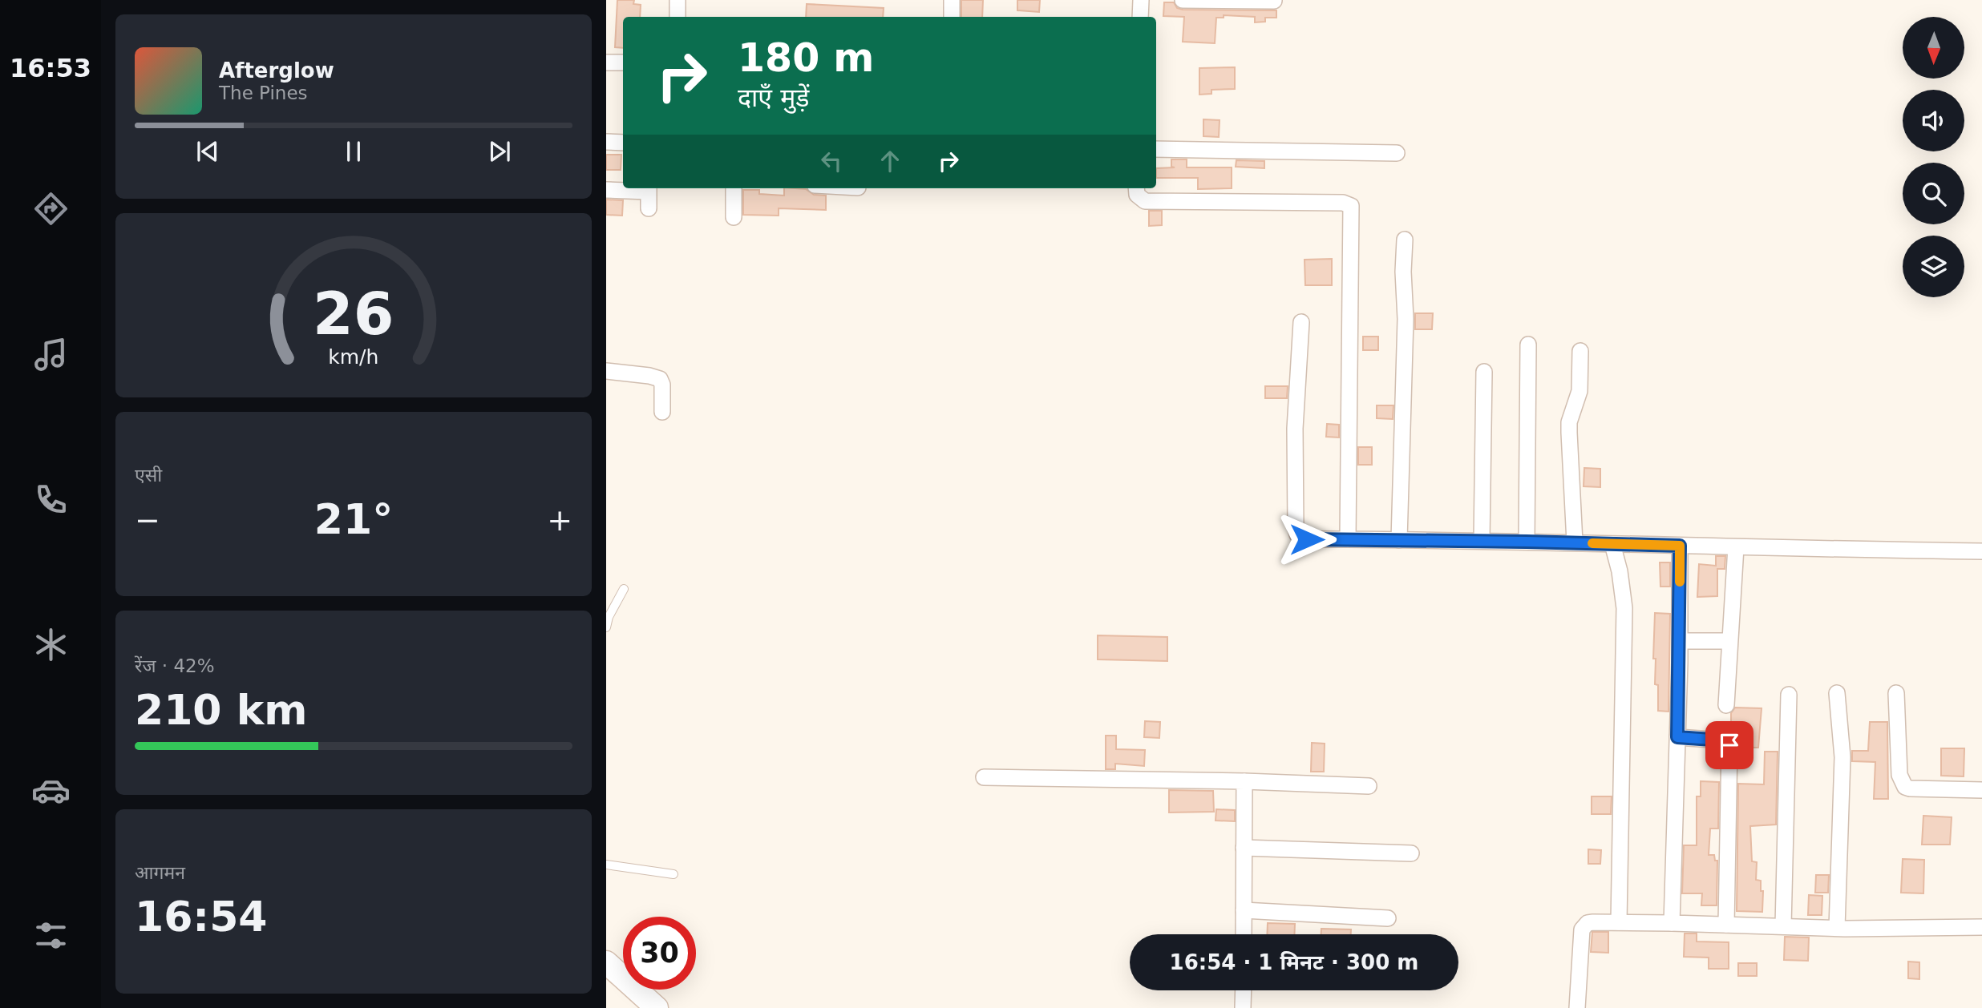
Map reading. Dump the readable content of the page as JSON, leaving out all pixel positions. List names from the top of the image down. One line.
{"north":"bottom","page":{"tabs":"16:53","turn":["180 m","दाएँ मुड़ें"],"song":["Afterglow","The Pines"],"tile":["एसी",["रेंज · 42%","210 km"],["आगमन","16:54"]],"heat":["−","21°","+"],"limit":"30","trip":"16:54 · 1 मिनट · 300 m","gauge":["26","km/h"]}}
